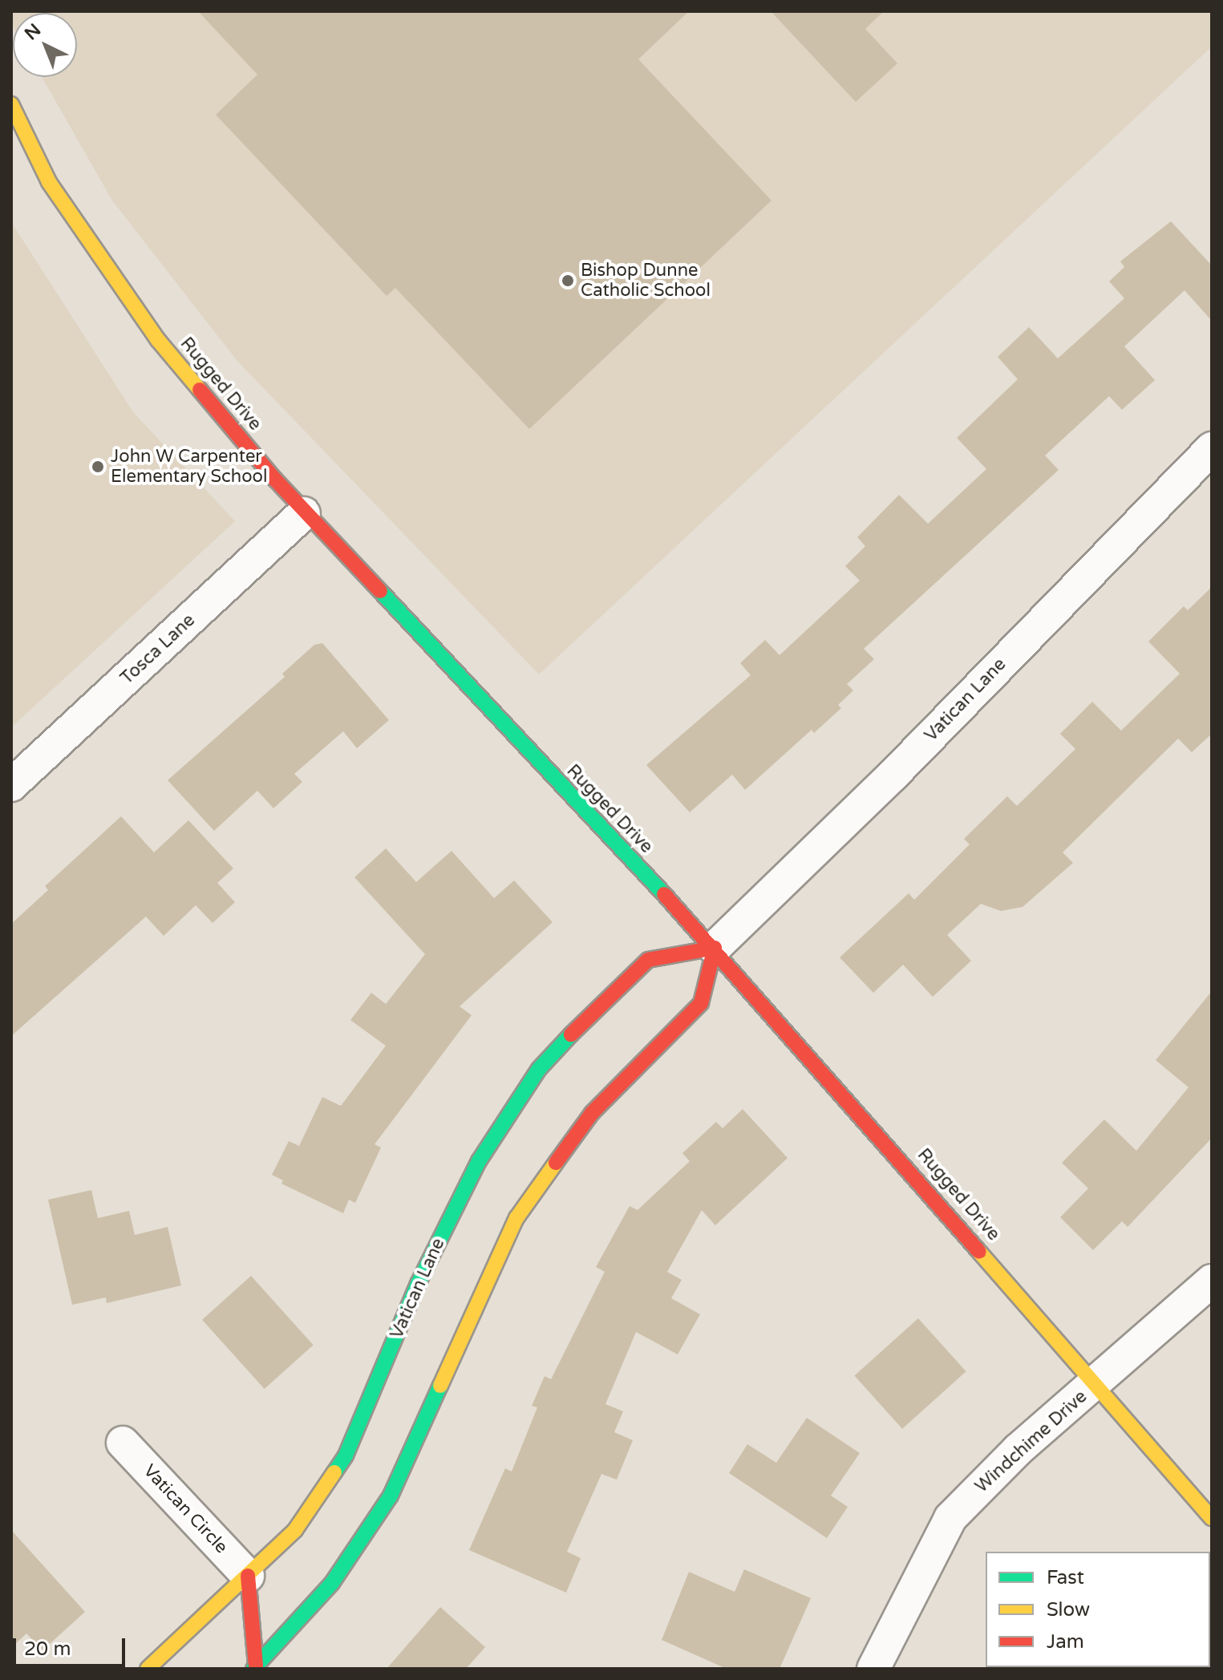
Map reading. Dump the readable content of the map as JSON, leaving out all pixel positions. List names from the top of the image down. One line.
{"streets":{"street":["Rugged Drive","Tosca Lane","Vatican Lane","Windchime Drive","Vatican Circle"]},"crossings":[["Rugged Drive","Tosca Lane"],["Rugged Drive","Vatican Lane"],["Rugged Drive","Windchime Drive"],["Vatican Lane","Vatican Circle"]],"places":["Bishop Dunne Catholic School","John W Carpenter Elementary School"],"legend":["Fast","Slow","Jam"],"scale_bar":"20 m","north":"top left"}
